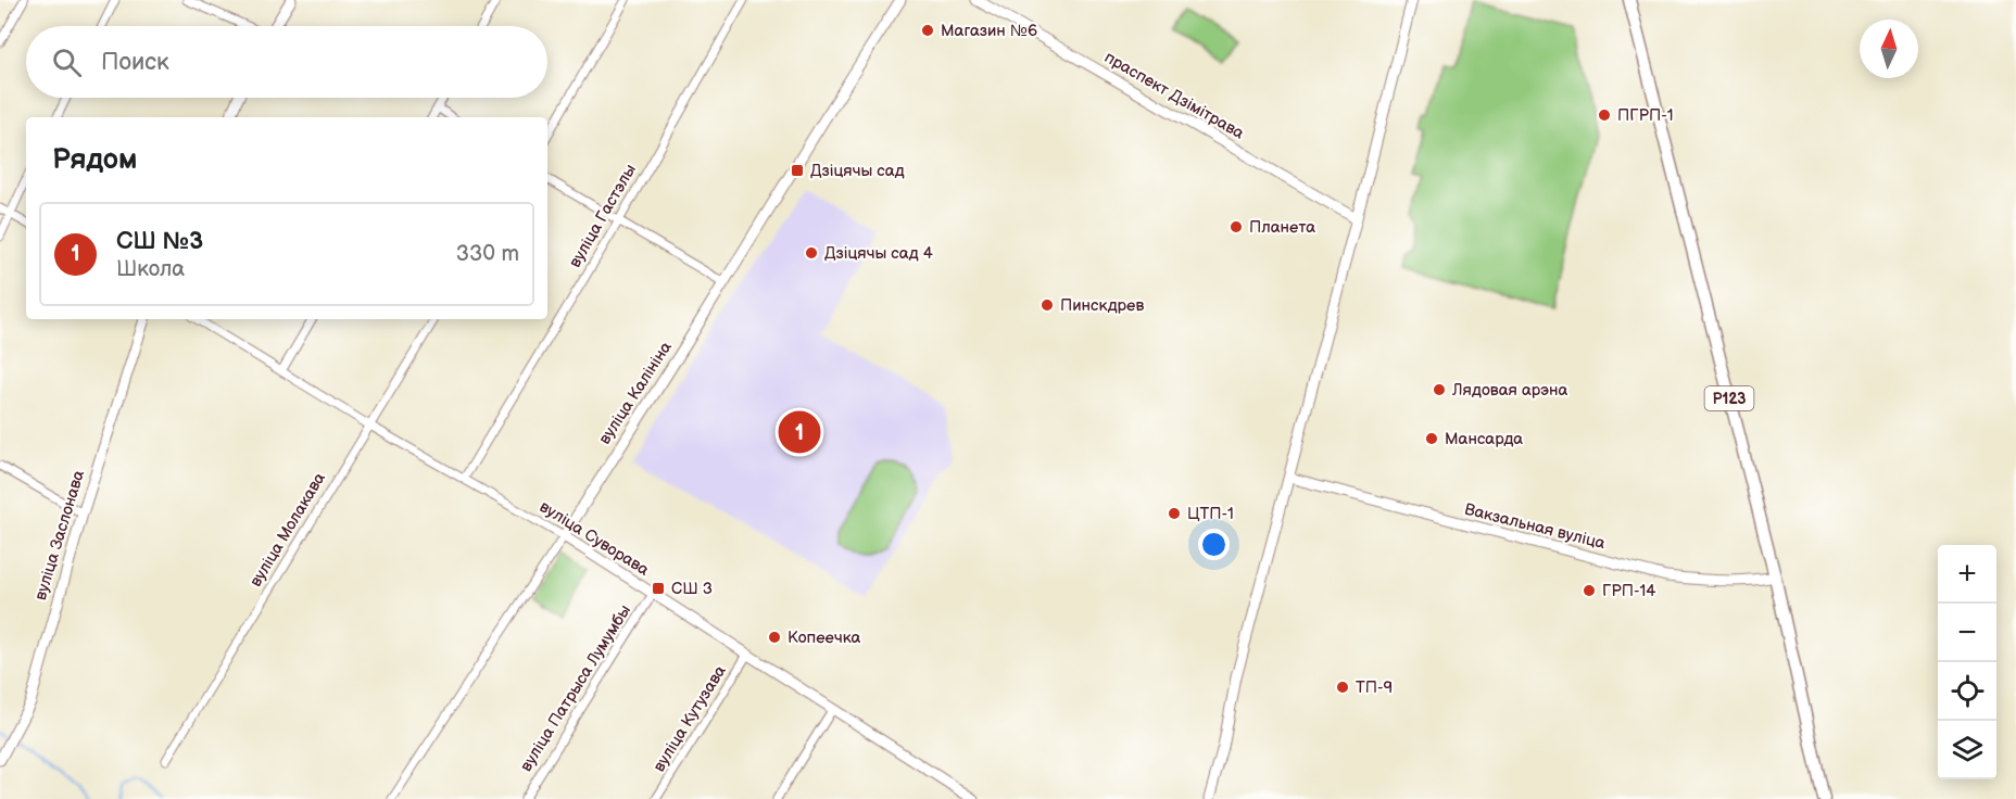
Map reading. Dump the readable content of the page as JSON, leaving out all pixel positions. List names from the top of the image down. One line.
{"streets":{"main road":["праспект Дзімітрава","вуліца Калініна","Р123","Вакзальная вуліца","вуліца Заслонава","вуліца Суворава"],"street":["вуліца Гастэлы","вуліца Молакава","вуліца Патрыса Лумумбы","вуліца Кутузава"]},"crossings":[["вуліца Гастэлы","вуліца Суворава"],["вуліца Калініна","вуліца Суворава"],["Р123","Вакзальная вуліца"],["вуліца Молакава","вуліца Суворава"],["вуліца Суворава","вуліца Патрыса Лумумбы"],["вуліца Суворава","вуліца Кутузава"]],"places":{"other":["Магазин №6","ПГРП-1","Планета","Дзіцячы сад 4","Пинскдрев","Лядовая арэна","Мансарда","ЦТП-1","ГРП-14","Копеечка","ТП-9"],"transit":["Дзіцячы сад","СШ 3"]},"north":"top","page":{"search":"Поиск","heading":"Рядом","list":[{"mark":"1","name":"СШ №3","note":"Школа","value":"330 m"}],"pins":"1","map_buttons":["+","−"]}}
